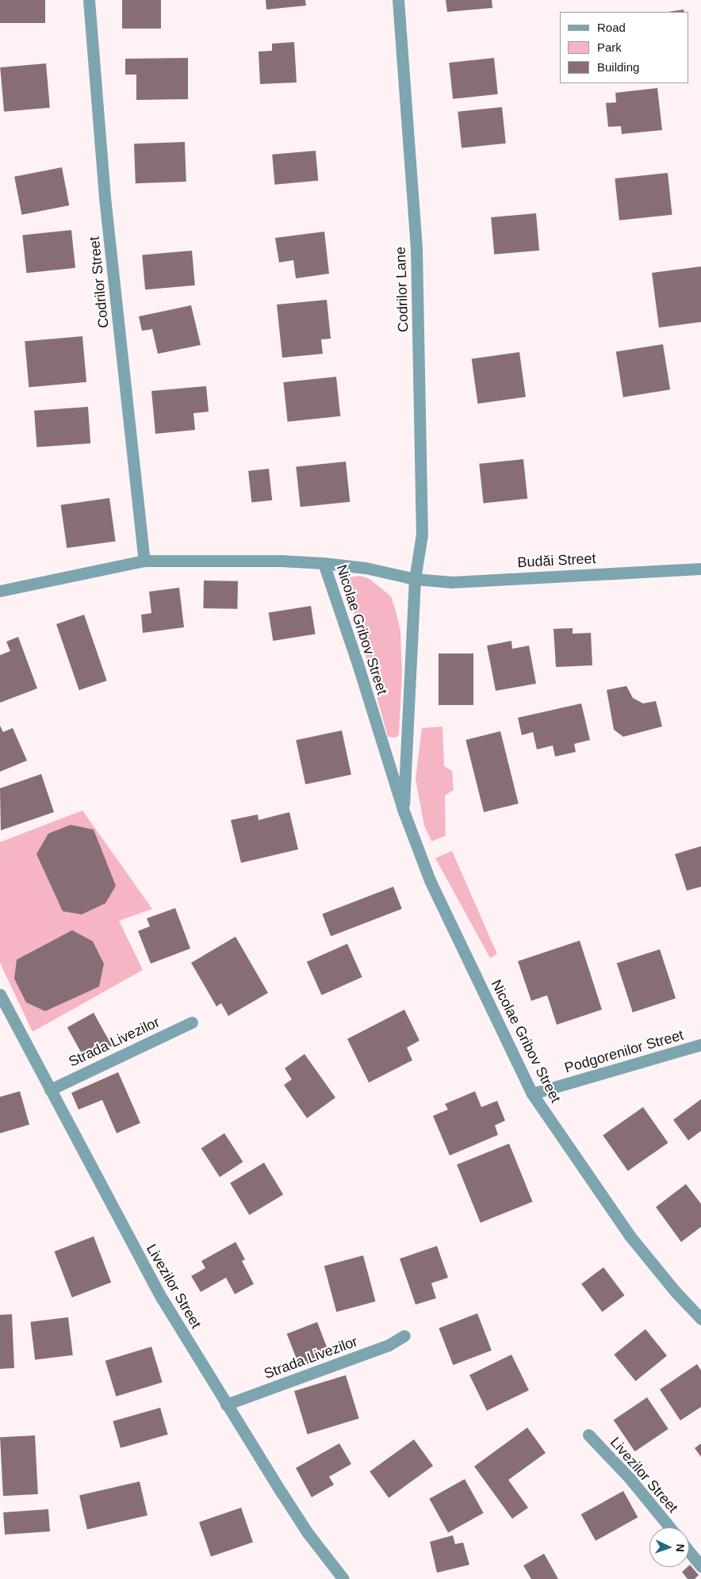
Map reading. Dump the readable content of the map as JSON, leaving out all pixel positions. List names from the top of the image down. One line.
{"streets":{"street":["Codrilor Street","Codrilor Lane","Budăi Street","Nicolae Gribov Street","Strada Livezilor","Podgorenilor Street","Livezilor Street"]},"crossings":[["Codrilor Lane","Budăi Street"],["Codrilor Lane","Nicolae Gribov Street"],["Budăi Street","Nicolae Gribov Street"],["Nicolae Gribov Street","Podgorenilor Street"],["Strada Livezilor","Livezilor Street"]],"legend":["Road","Park","Building"],"north":"right"}
